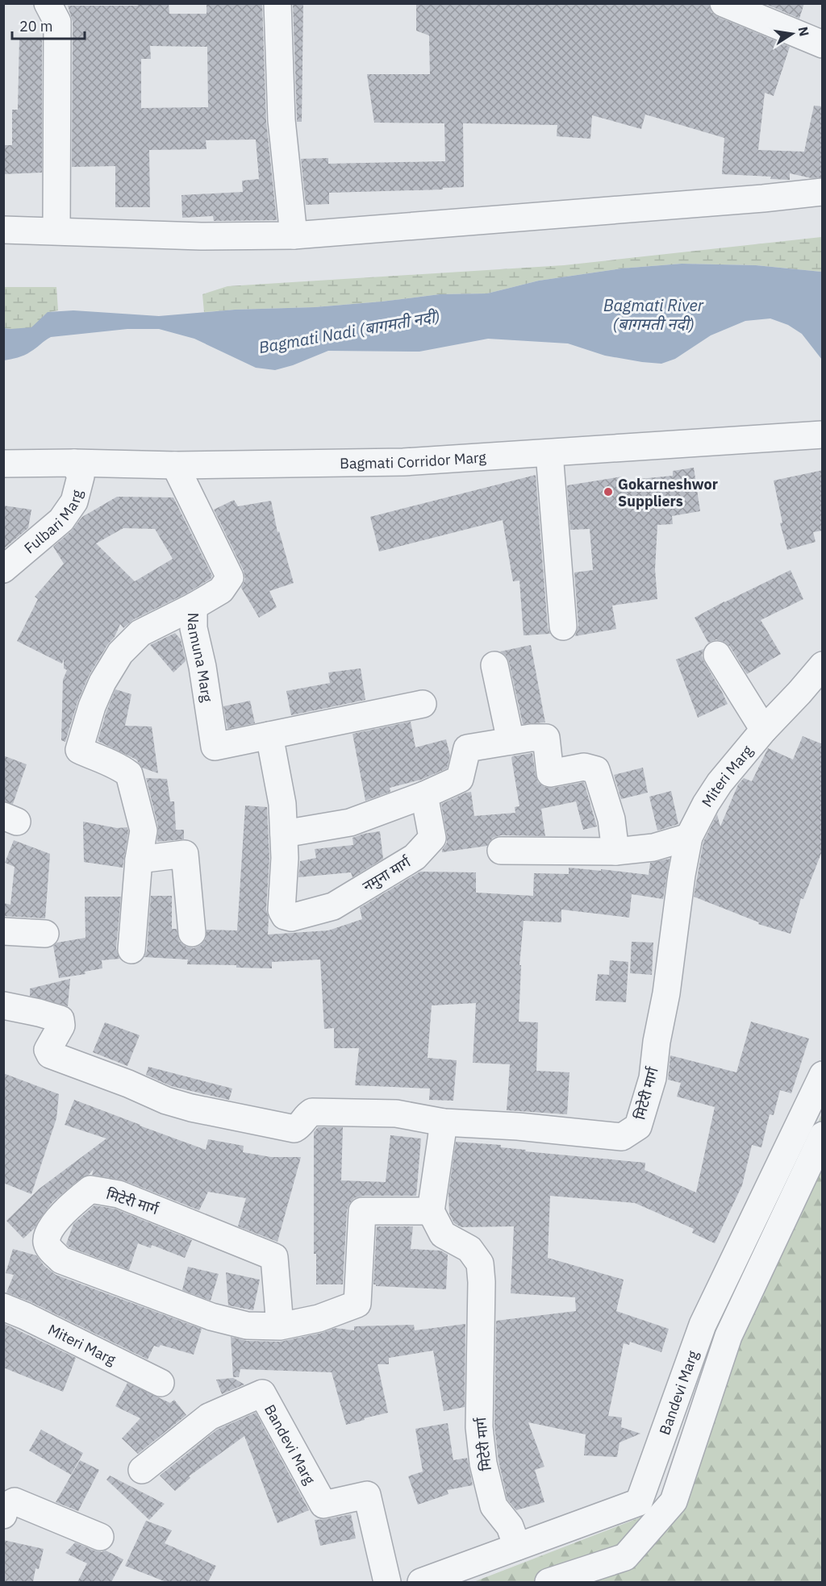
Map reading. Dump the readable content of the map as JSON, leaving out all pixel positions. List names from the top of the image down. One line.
{"streets":{"street":["Bagmati Corridor Marg","Fulbari Marg","Namuna Marg","Miteri Marg","नमुना मार्ग","मिटेरी मार्ग","Bandevi Marg"]},"crossings":[["Bagmati Corridor Marg","Fulbari Marg"],["Namuna Marg","नमुना मार्ग"],["Miteri Marg","मिटेरी मार्ग"],["मिटेरी मार्ग","Bandevi Marg"]],"water":["Bagmati River (बागमती नदी)","Bagmati Nadi (बागमती नदी)"],"places":["Gokarneshwor Suppliers"],"scale_bar":"20 m","north":"right"}
